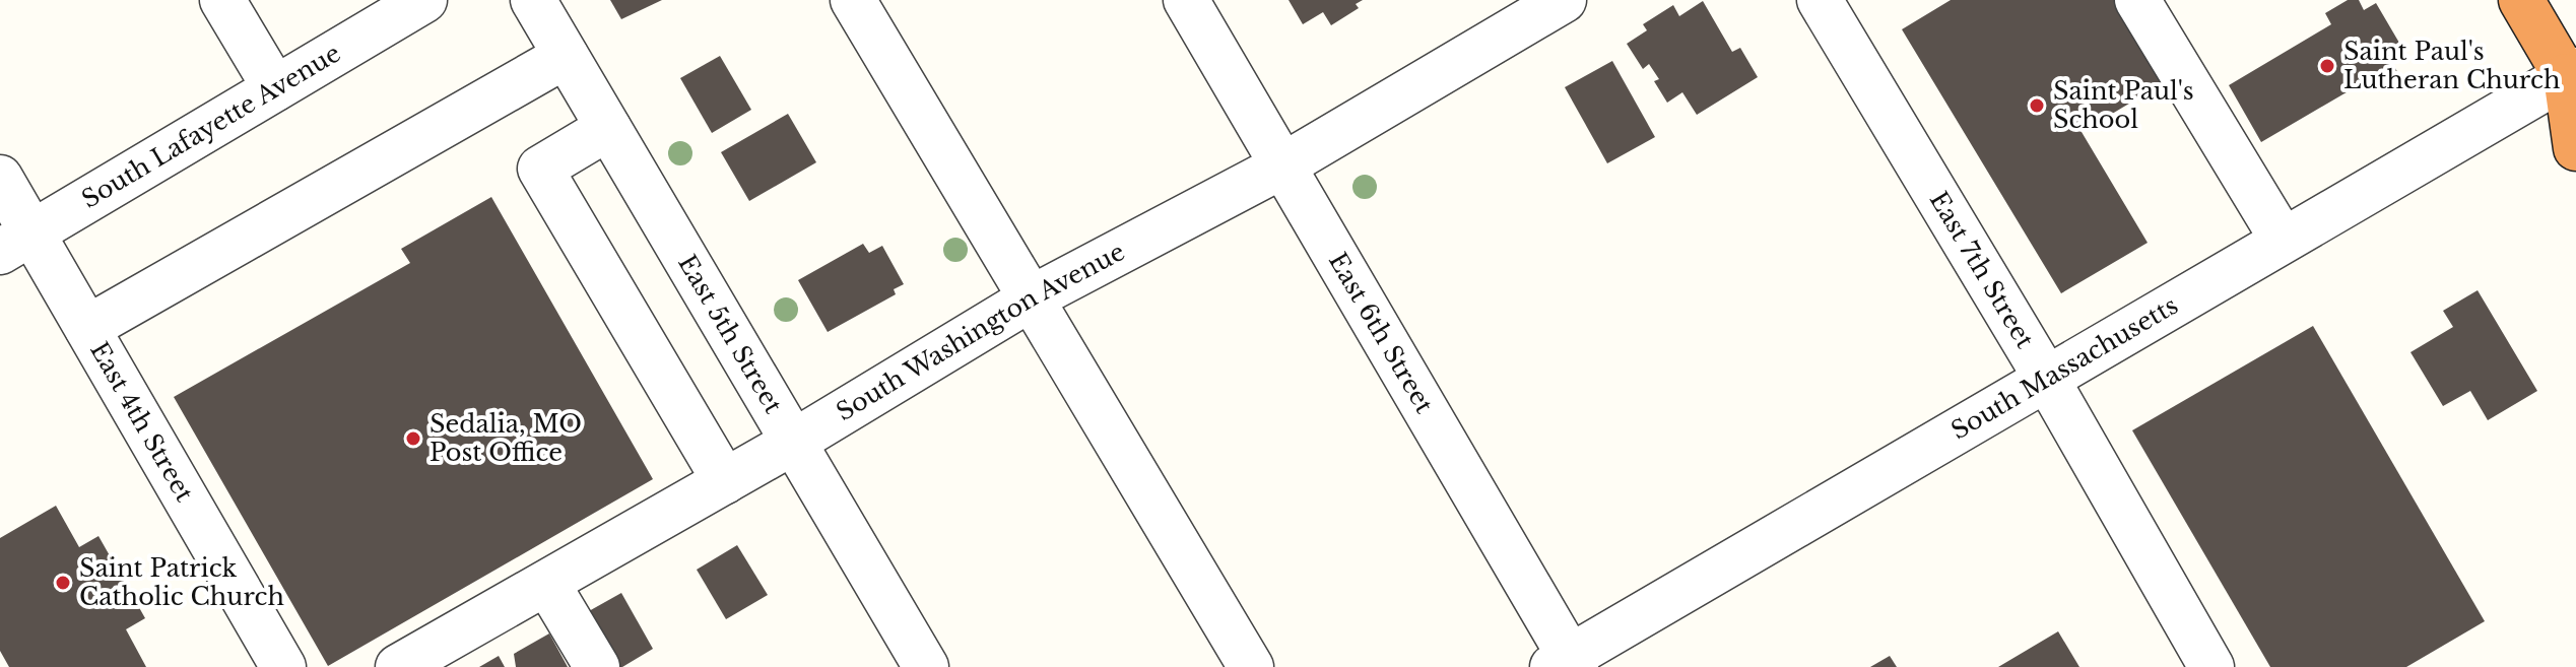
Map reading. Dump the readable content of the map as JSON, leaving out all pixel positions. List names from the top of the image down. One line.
{"streets":{"street":["South Lafayette Avenue","East 7th Street","South Washington Avenue","East 5th Street","East 6th Street","South Massachusetts","East 4th Street"]},"crossings":[["South Lafayette Avenue","East 4th Street"],["East 7th Street","South Massachusetts"],["South Washington Avenue","East 5th Street"],["South Washington Avenue","East 6th Street"],["East 6th Street","South Massachusetts"]],"places":["Saint Paul's Lutheran Church","Saint Paul's School","Sedalia, MO Post Office","Saint Patrick Catholic Church"]}
